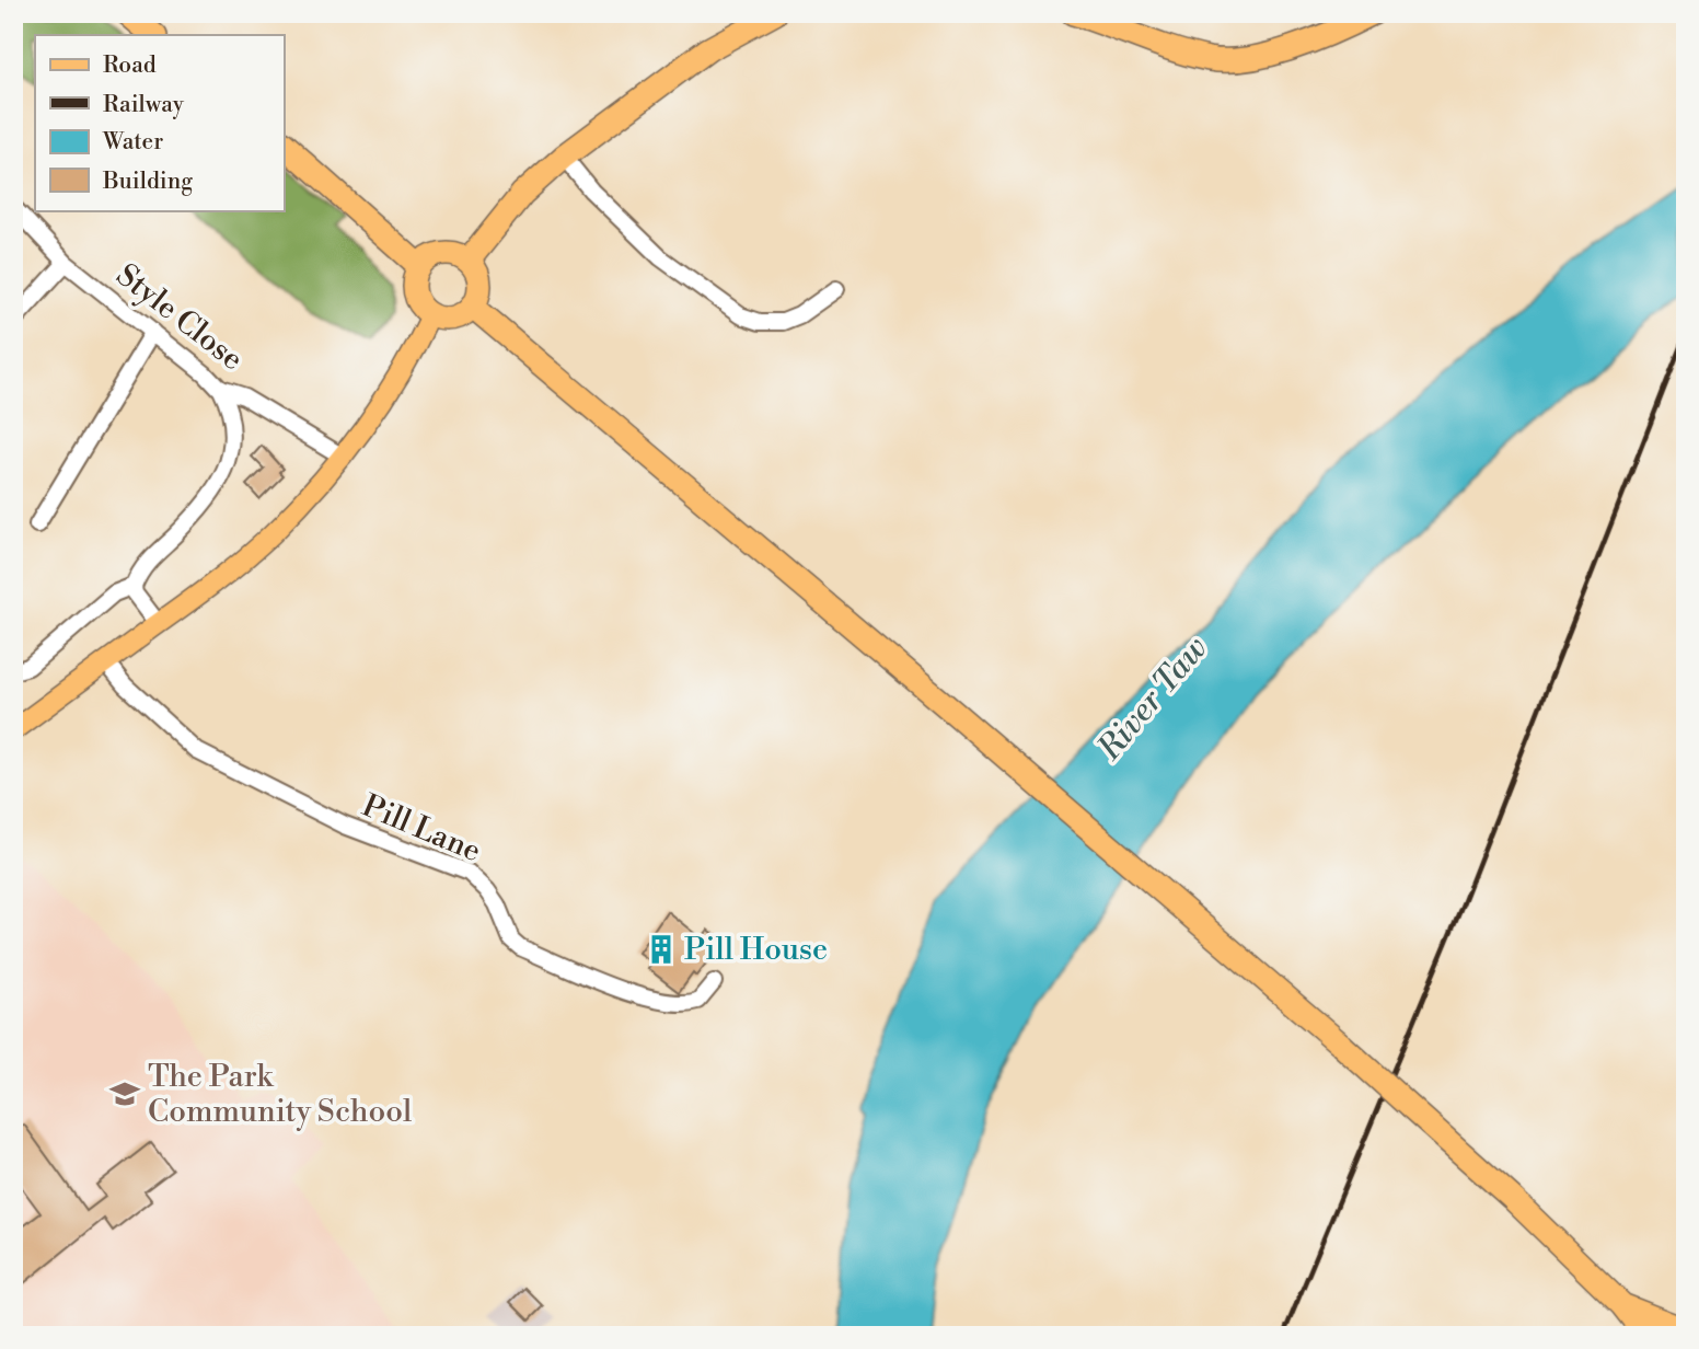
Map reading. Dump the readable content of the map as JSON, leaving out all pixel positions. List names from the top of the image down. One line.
{"streets":{"street":["Style Close","Pill Lane"]},"water":["River Taw"],"places":{"building":["Pill House"],"school or university":["The Park Community School"]},"legend":["Road","Railway","Water","Building"]}
